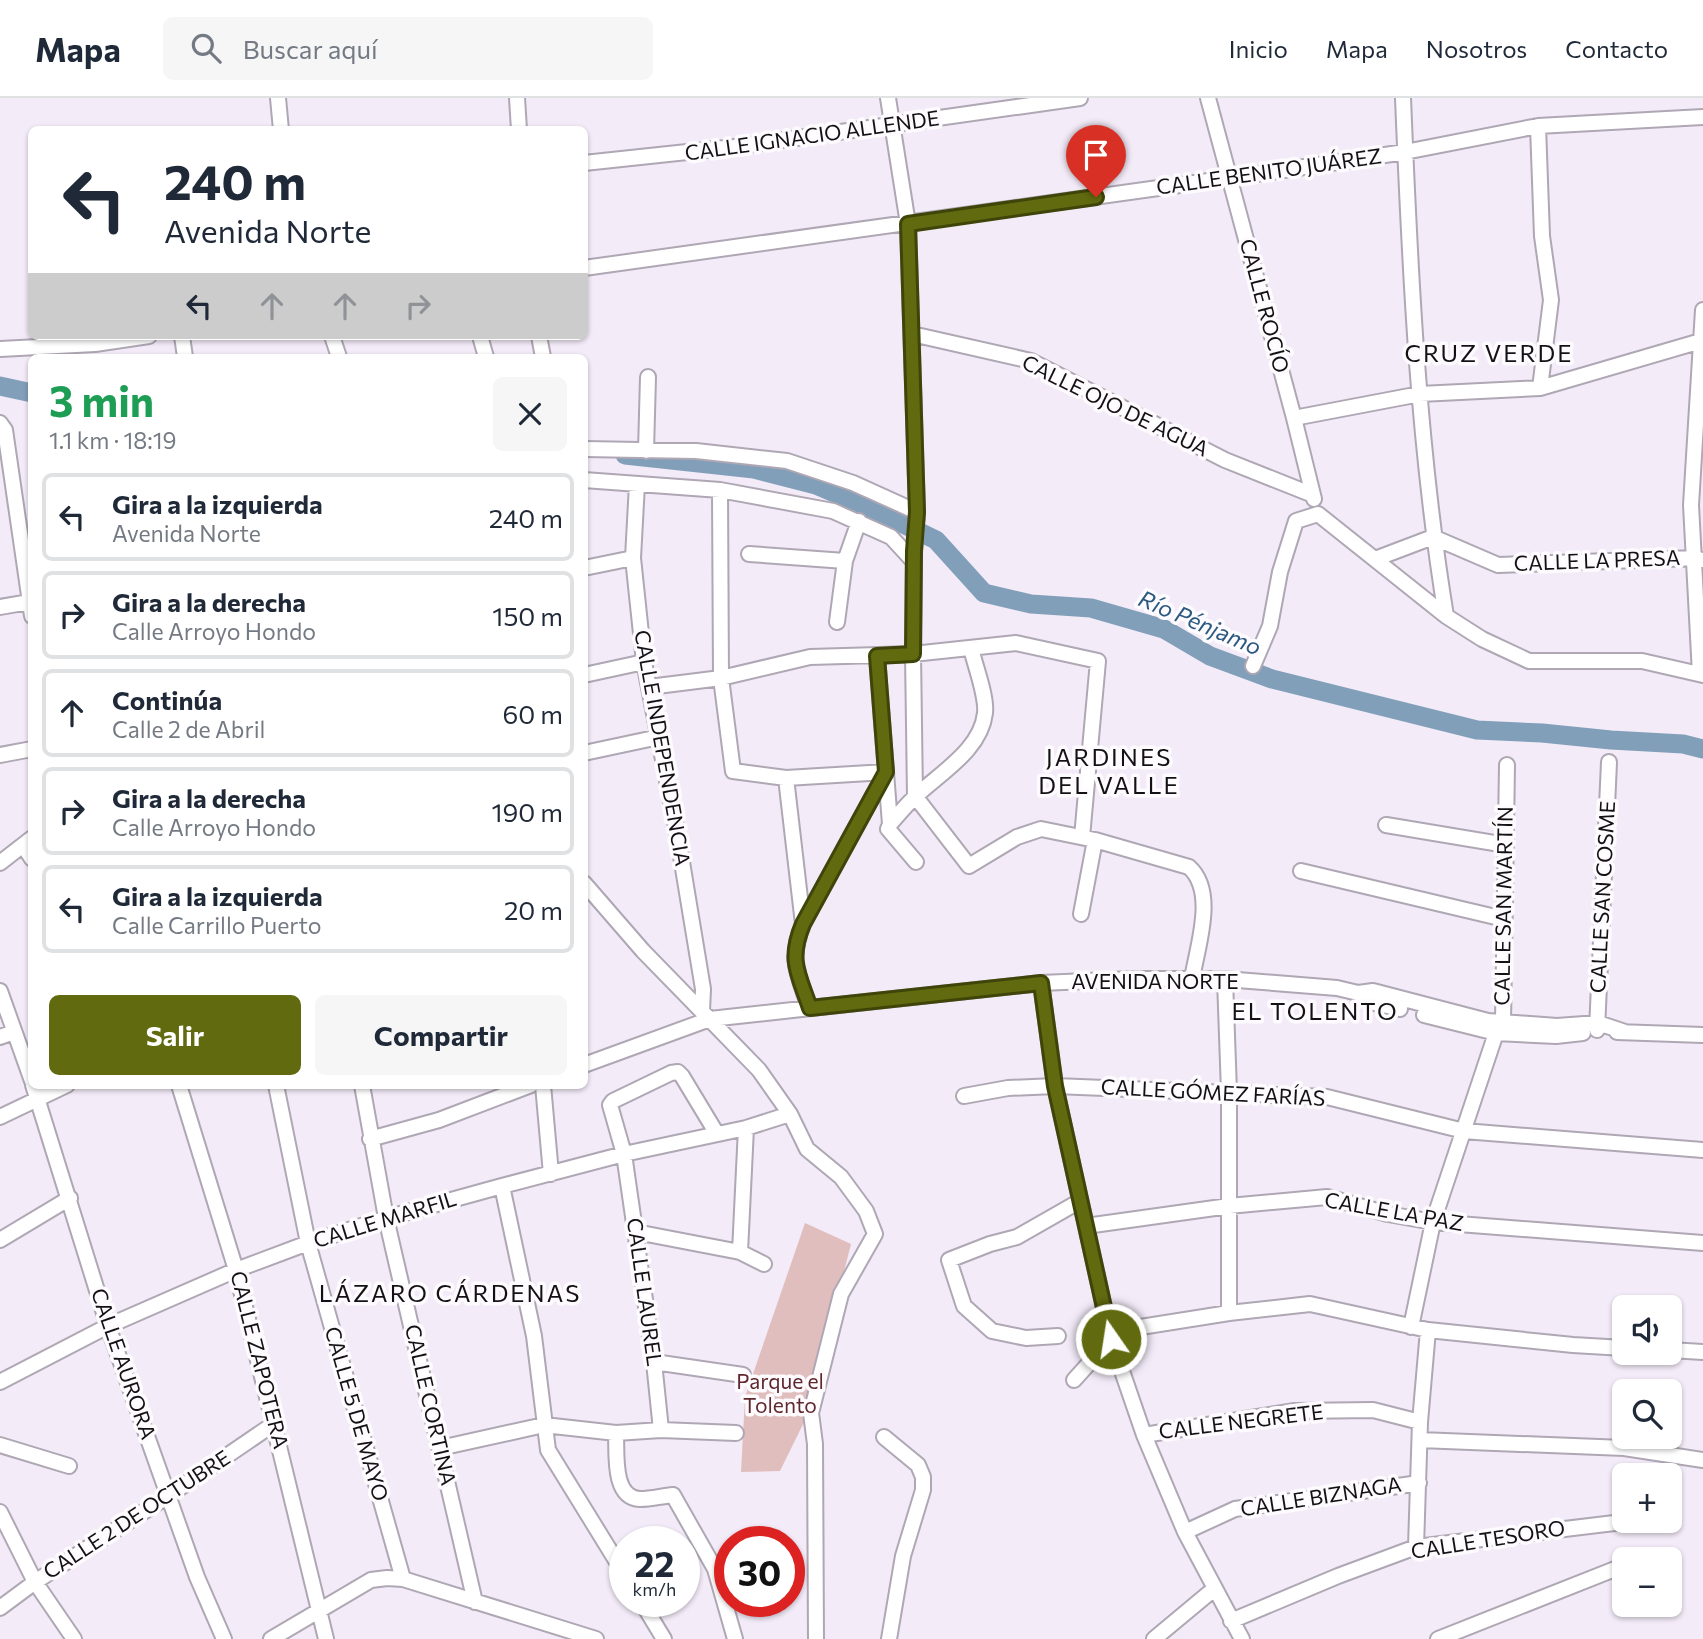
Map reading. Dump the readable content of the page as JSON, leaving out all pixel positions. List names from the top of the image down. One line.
{"streets":{"street":["CALLE IGNACIO ALLENDE","CALLE BENITO JUÁREZ","CALLE ROCÍO","CALLE OJO DE AGUA","CALLE LA PRESA","CALLE INDEPENDENCIA","CALLE SAN COSME","CALLE SAN MARTÍN","AVENIDA NORTE","CALLE GÓMEZ FARÍAS","CALLE LA PAZ","CALLE MARFIL","CALLE LAUREL","CALLE ZAPOTERA","CALLE AURORA","CALLE CORTINA","CALLE 5 DE MAYO","CALLE NEGRETE","CALLE BIZNAGA","CALLE 2 DE OCTUBRE","CALLE TESORO"]},"crossings":[["CALLE BENITO JUÁREZ","CALLE ROCÍO"],["CALLE ROCÍO","CALLE OJO DE AGUA"],["CALLE INDEPENDENCIA","AVENIDA NORTE"],["CALLE SAN COSME","AVENIDA NORTE"],["CALLE SAN MARTÍN","AVENIDA NORTE"],["CALLE SAN MARTÍN","CALLE GÓMEZ FARÍAS"],["CALLE SAN MARTÍN","CALLE LA PAZ"],["CALLE MARFIL","CALLE LAUREL"],["CALLE MARFIL","CALLE ZAPOTERA"],["CALLE MARFIL","CALLE AURORA"],["CALLE MARFIL","CALLE CORTINA"],["CALLE MARFIL","CALLE 5 DE MAYO"],["CALLE ZAPOTERA","CALLE 2 DE OCTUBRE"],["CALLE AURORA","CALLE 2 DE OCTUBRE"]],"districts":["CRUZ VERDE","JARDINES DEL VALLE","EL TOLENTO","LÁZARO CÁRDENAS"],"water":["Río Pénjamo"],"parks":["Parque el Tolento"],"page":{"header":"Mapa","search":"Buscar aquí","nav":["Inicio","Mapa","Nosotros","Contacto"],"turn":["240 m","Avenida Norte"],"heading":["3 min","1.1 km · 18:19"],"list":[{"name":"Gira a la izquierda","note":"Avenida Norte","value":"240 m"},{"name":"Gira a la derecha","note":"Calle Arroyo Hondo","value":"150 m"},{"name":"Continúa","note":"Calle 2 de Abril","value":"60 m"},{"name":"Gira a la derecha","note":"Calle Arroyo Hondo","value":"190 m"},{"name":"Gira a la izquierda","note":"Calle Carrillo Puerto","value":"20 m"}],"buttons":["Salir","Compartir"],"map_buttons":["+","−"],"speed":"22 km/h","limit":"30"}}
